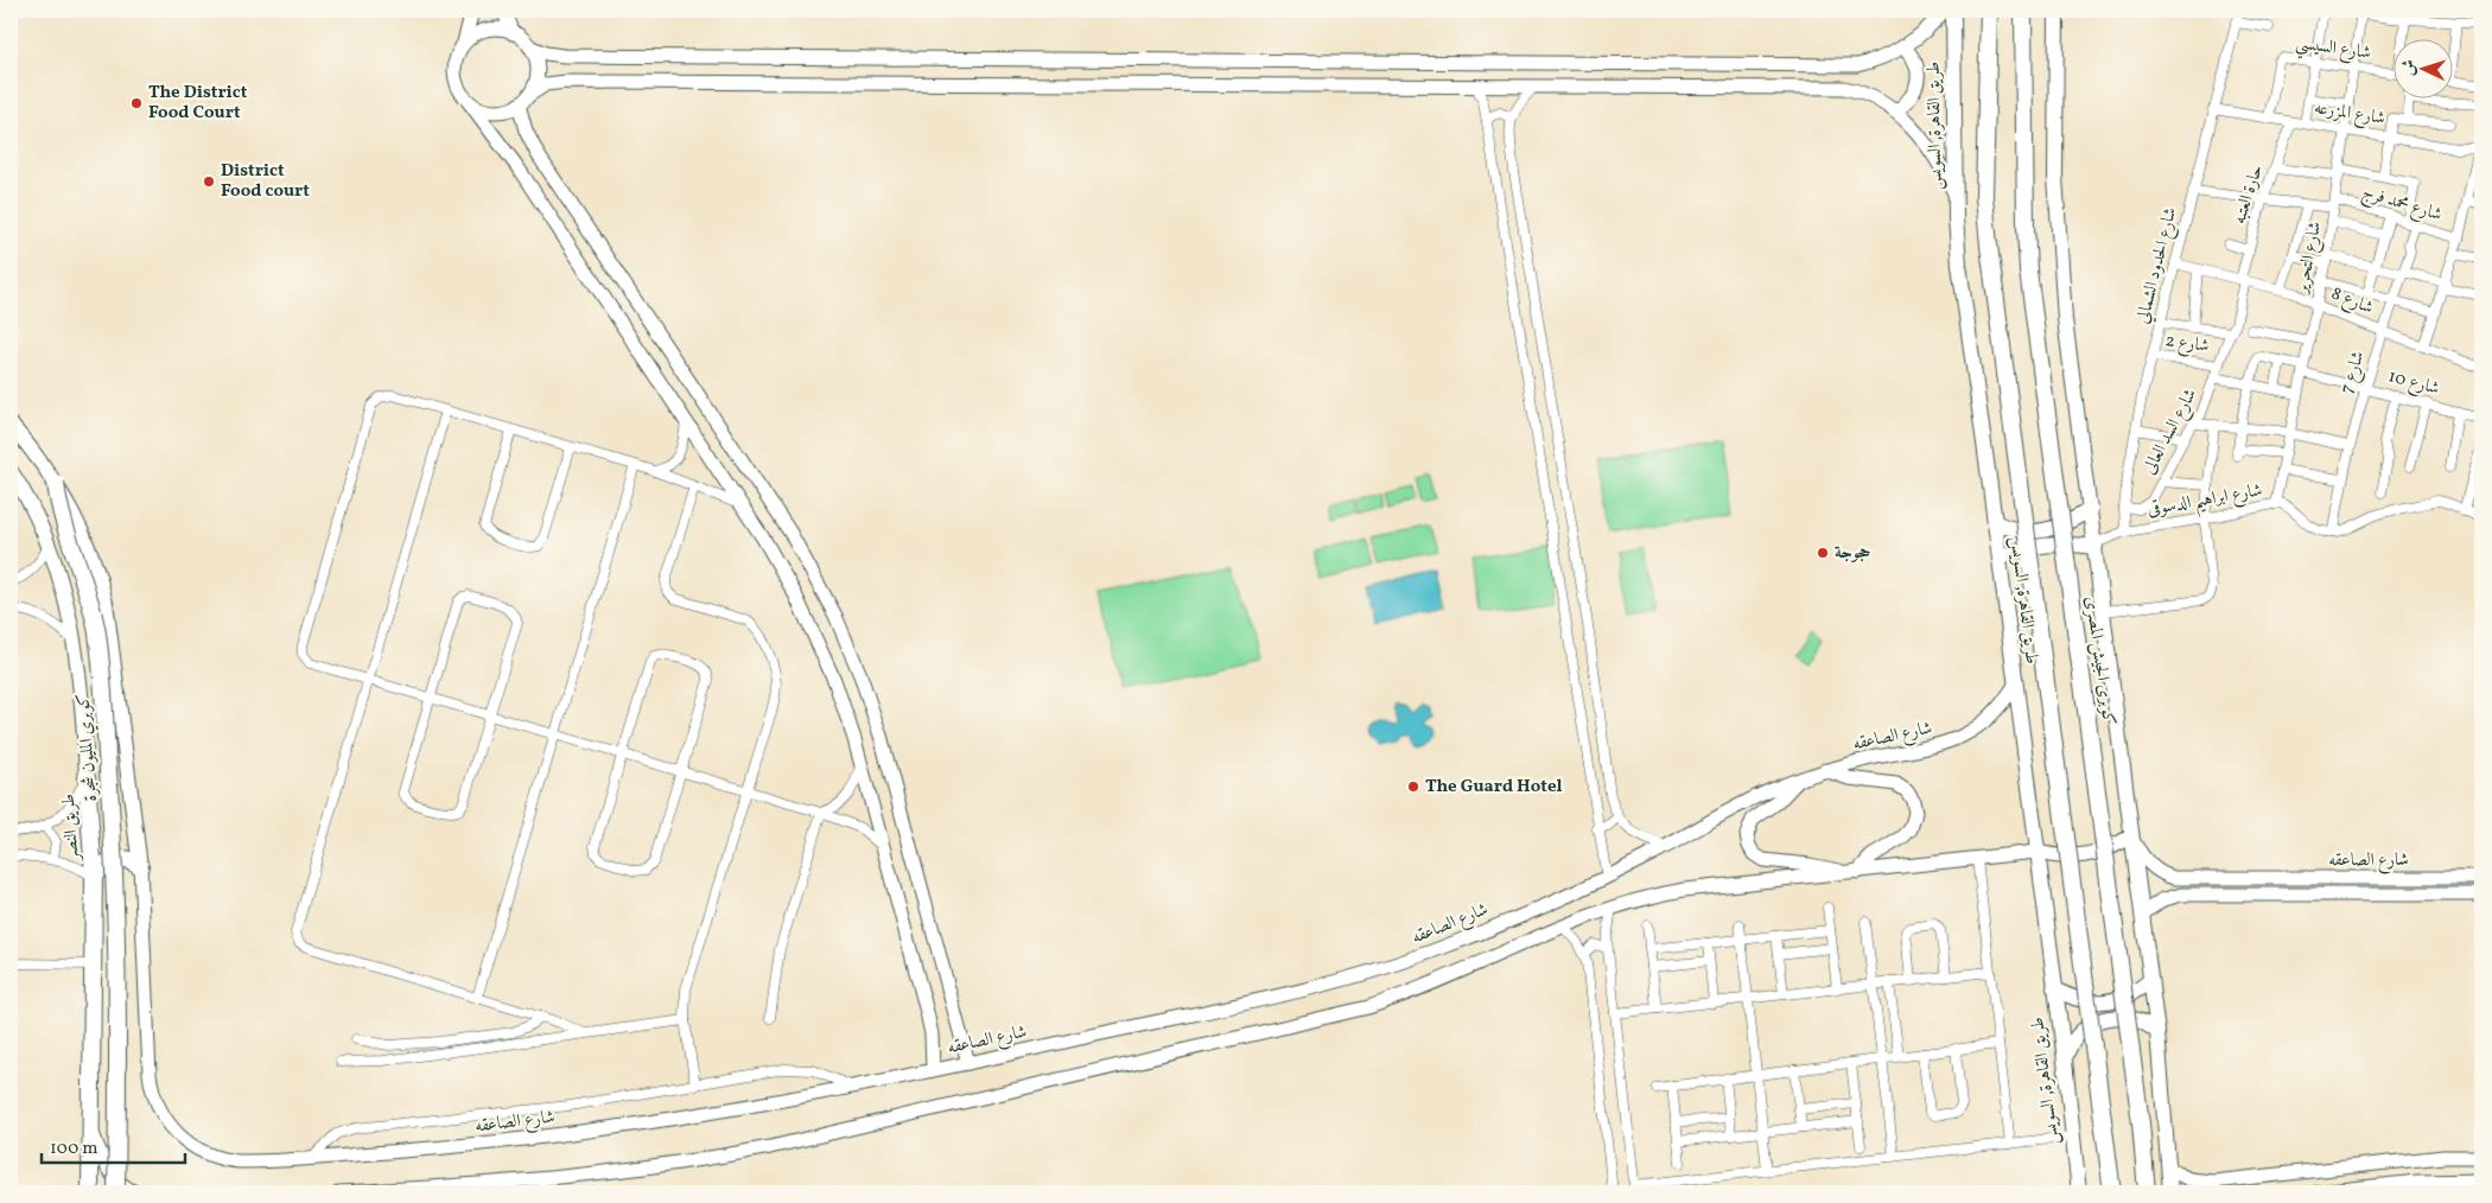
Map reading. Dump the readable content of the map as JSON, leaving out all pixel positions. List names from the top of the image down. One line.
{"streets":{"highway":["كوبرى الجيش المصرى","كوبري المليون شجرة","طريق النصر"],"main road":["طريق القاهرة, السويس"],"street":["شارع السيسي","شارع المزرعه","حارة العتبه","شارع محمد فرج","شارع التحرير","شارع الحدود الشمالي","شارع 8","شارع 2","شارع 7","شارع 10","شارع السد العالى","شارع ابراهيم الدسوقى","شارع الصاعقه"]},"crossings":[["شارع السيسي","شارع المزرعه"],["شارع السيسي","شارع التحرير"],["شارع المزرعه","حارة العتبه"],["شارع المزرعه","شارع التحرير"],["شارع المزرعه","شارع الحدود الشمالي"],["طريق القاهرة, السويس","شارع الصاعقه"],["حارة العتبه","شارع محمد فرج"],["حارة العتبه","شارع 8"],["حارة العتبه","شارع السد العالى"],["شارع محمد فرج","شارع التحرير"],["شارع محمد فرج","شارع الحدود الشمالي"],["شارع محمد فرج","شارع 7"],["شارع التحرير","شارع 8"],["شارع التحرير","شارع 10"],["شارع التحرير","شارع ابراهيم الدسوقى"],["شارع الحدود الشمالي","شارع 8"],["شارع الحدود الشمالي","شارع 2"],["شارع الحدود الشمالي","شارع السد العالى"],["شارع الحدود الشمالي","شارع ابراهيم الدسوقى"],["شارع 8","شارع 7"],["شارع 8","شارع السد العالى"],["شارع 2","شارع السد العالى"],["شارع 7","شارع 10"],["شارع 7","شارع ابراهيم الدسوقى"]],"places":["The District Food Court","District Food court","حجوجة","The Guard Hotel"],"scale_bar":"100 m","north":"left"}
